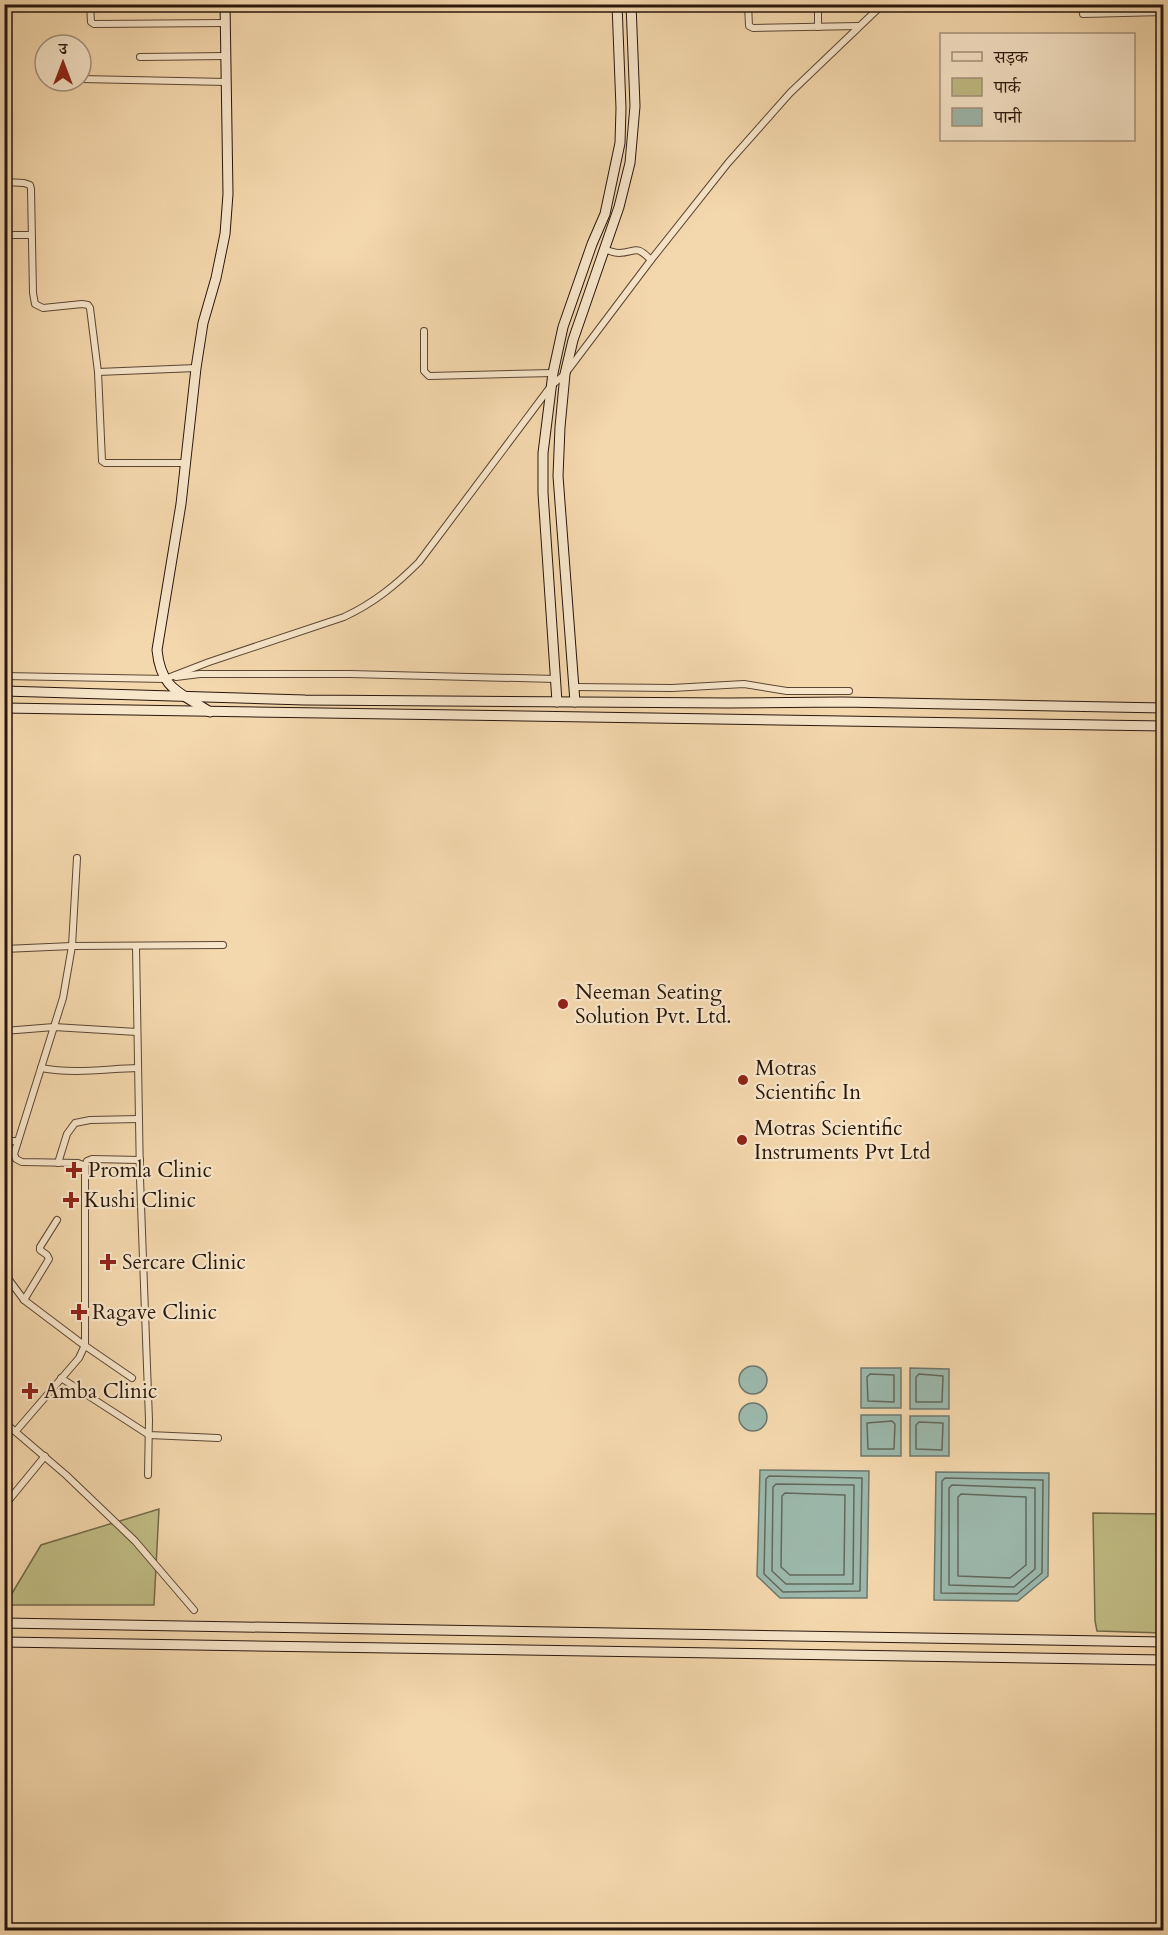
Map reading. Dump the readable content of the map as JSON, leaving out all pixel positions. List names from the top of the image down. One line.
{"places":{"other":["Neeman Seating Solution Pvt. Ltd.","Motras Scientific In","Motras Scientific Instruments Pvt Ltd"],"health":["Promla Clinic","Kushi Clinic","Sercare Clinic","Ragave Clinic","Amba Clinic"]},"legend":["सड़क","पार्क","पानी"],"north":"top"}
